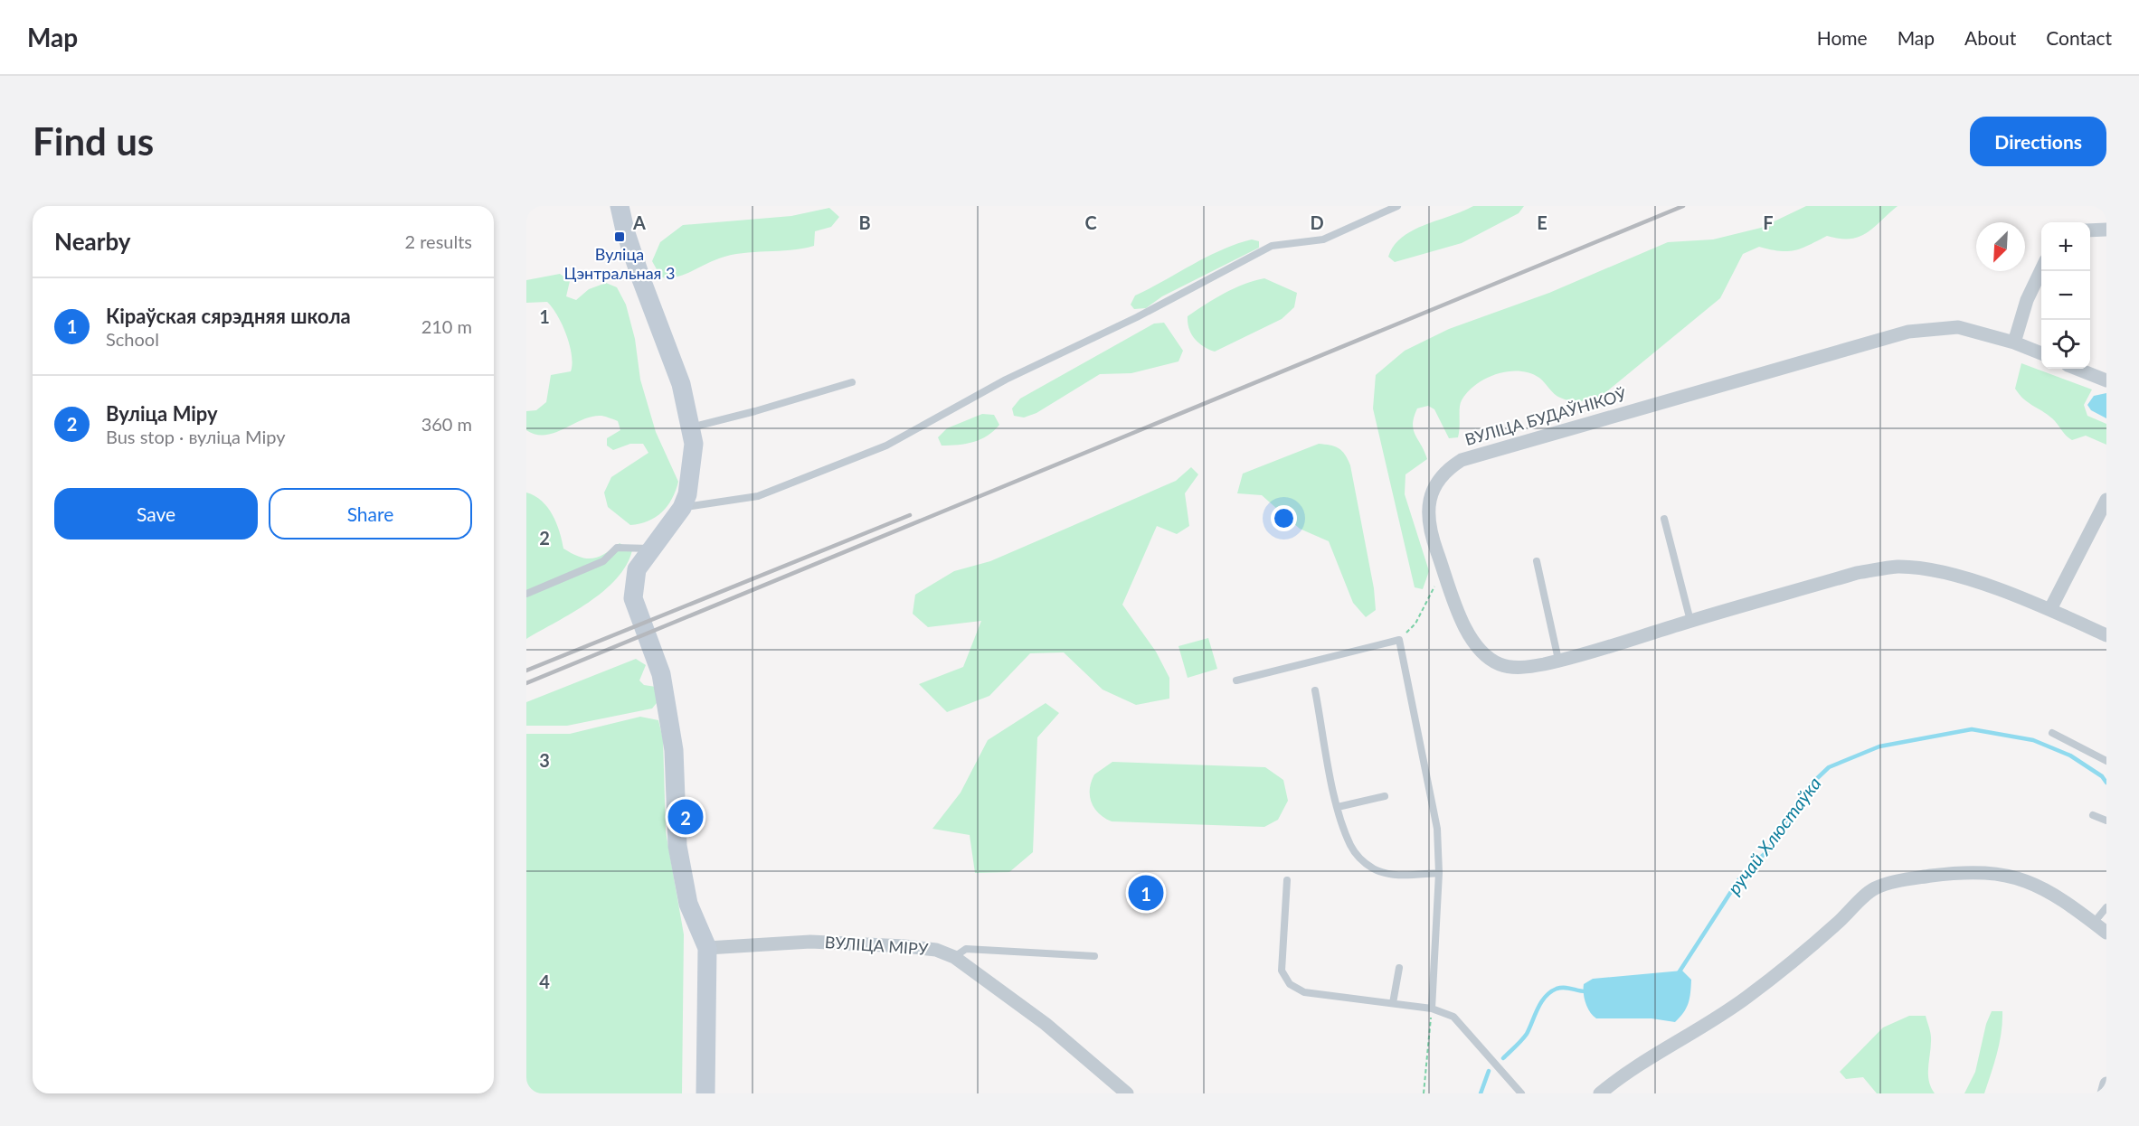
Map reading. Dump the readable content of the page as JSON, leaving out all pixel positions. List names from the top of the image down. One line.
{"streets":{"street":["ВУЛІЦА БУДАЎНІКОЎ","ВУЛІЦА МІРУ"]},"water":["ручай Хлюстаўка"],"places":{"transit":["Вуліца Цэнтральная 3"]},"north":"bottom left","page":{"header":"Map","nav":["Home","Map","About","Contact"],"buttons":["Directions",["Save","Share"]],"title":"Find us","heading":["Nearby","2 results"],"map_buttons":["+","−"],"list":[{"mark":"1","name":"Кіраўская сярэдняя школа","note":"School","value":"210 m"},{"mark":"2","name":"Вуліца Міру","note":"Bus stop · вуліца Міру","value":"360 m"}],"pins":["2","1"]},"grid":{"columns":["A","B","C","D","E","F"],"rows":["1","2","3","4"]}}
